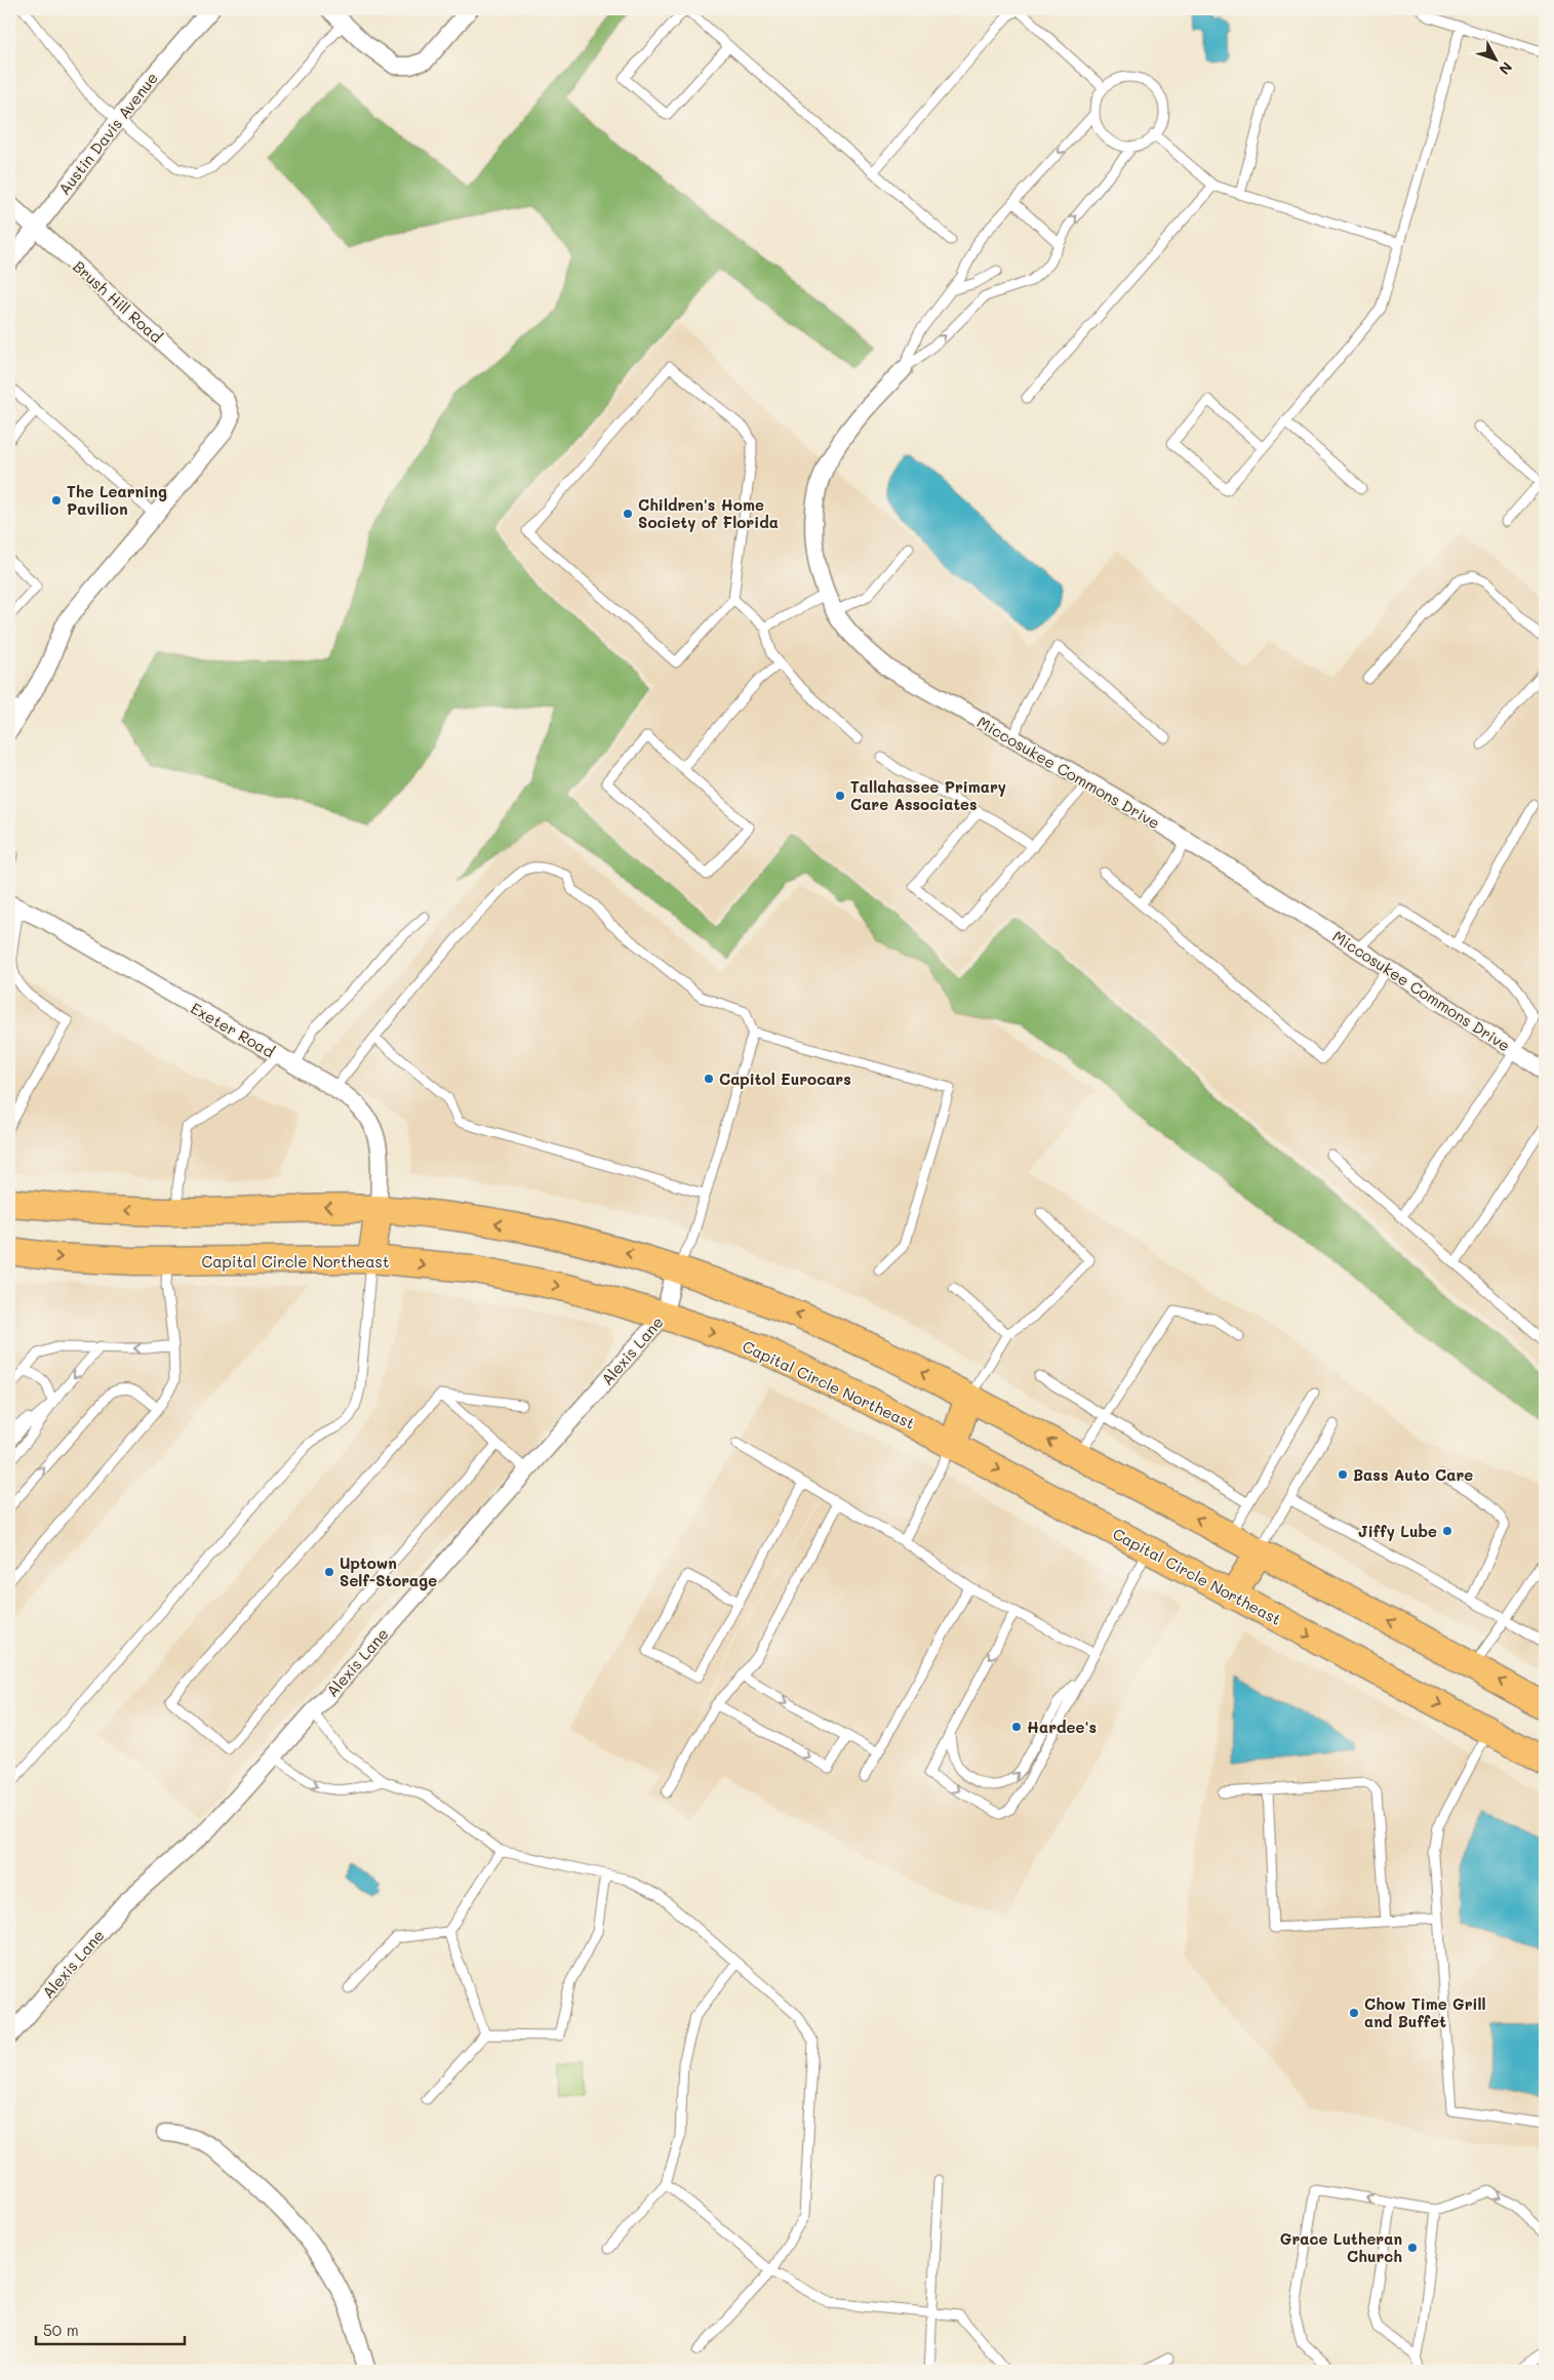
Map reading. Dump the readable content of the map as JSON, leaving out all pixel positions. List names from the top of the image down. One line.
{"streets":{"main road":["Capital Circle Northeast"],"street":["Austin Davis Avenue","Brush Hill Road","Miccosukee Commons Drive","Exeter Road","Alexis Lane"]},"crossings":[["Austin Davis Avenue","Brush Hill Road"],["Capital Circle Northeast","Alexis Lane"]],"places":["The Learning Pavilion","Children's Home Society of Florida","Tallahassee Primary Care Associates","Capitol Eurocars","Bass Auto Care","Jiffy Lube","Uptown Self-Storage","Hardee's","Chow Time Grill and Buffet","Grace Lutheran Church"],"scale_bar":"50 m","north":"bottom right"}
